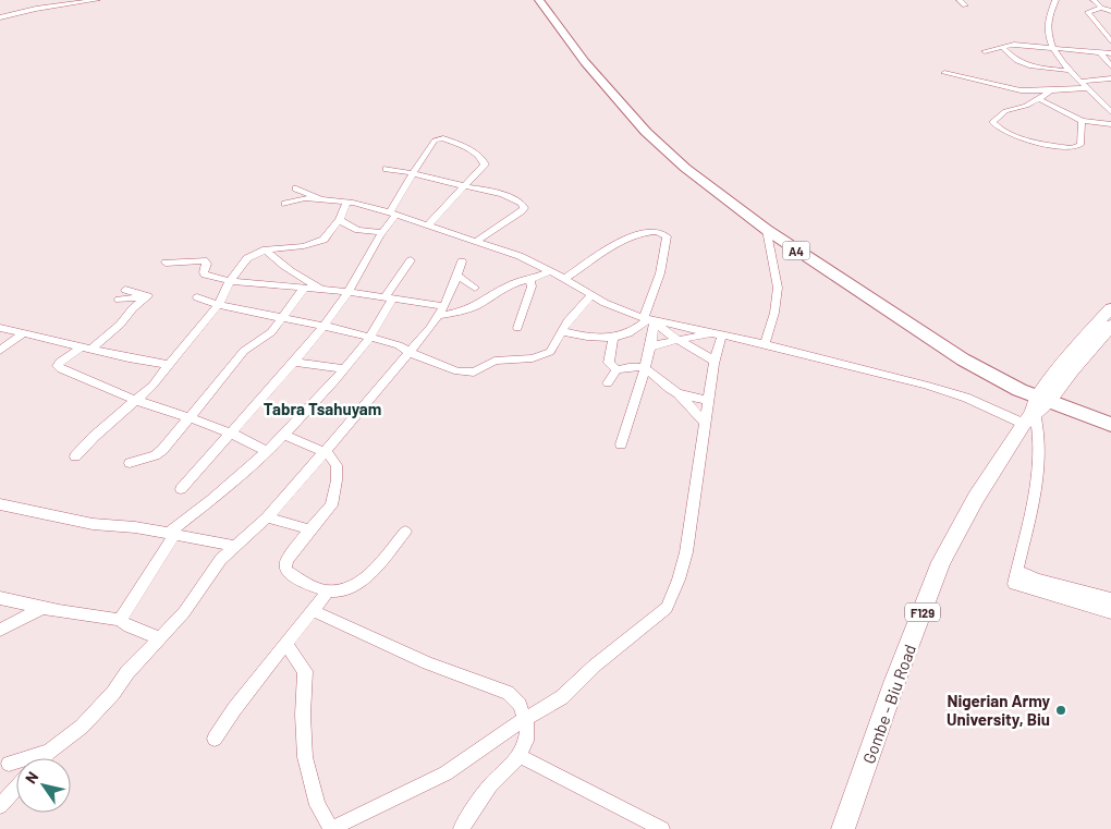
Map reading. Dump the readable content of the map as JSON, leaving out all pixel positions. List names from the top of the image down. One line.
{"streets":{"highway":["A4"],"main road":["F129","Gombe - Biu Road"]},"crossings":[["A4","F129"],["A4","Gombe - Biu Road"],["F129","Gombe - Biu Road"]],"districts":["Tabra Tsahuyam"],"places":["Nigerian Army University, Biu"],"north":"top left"}
